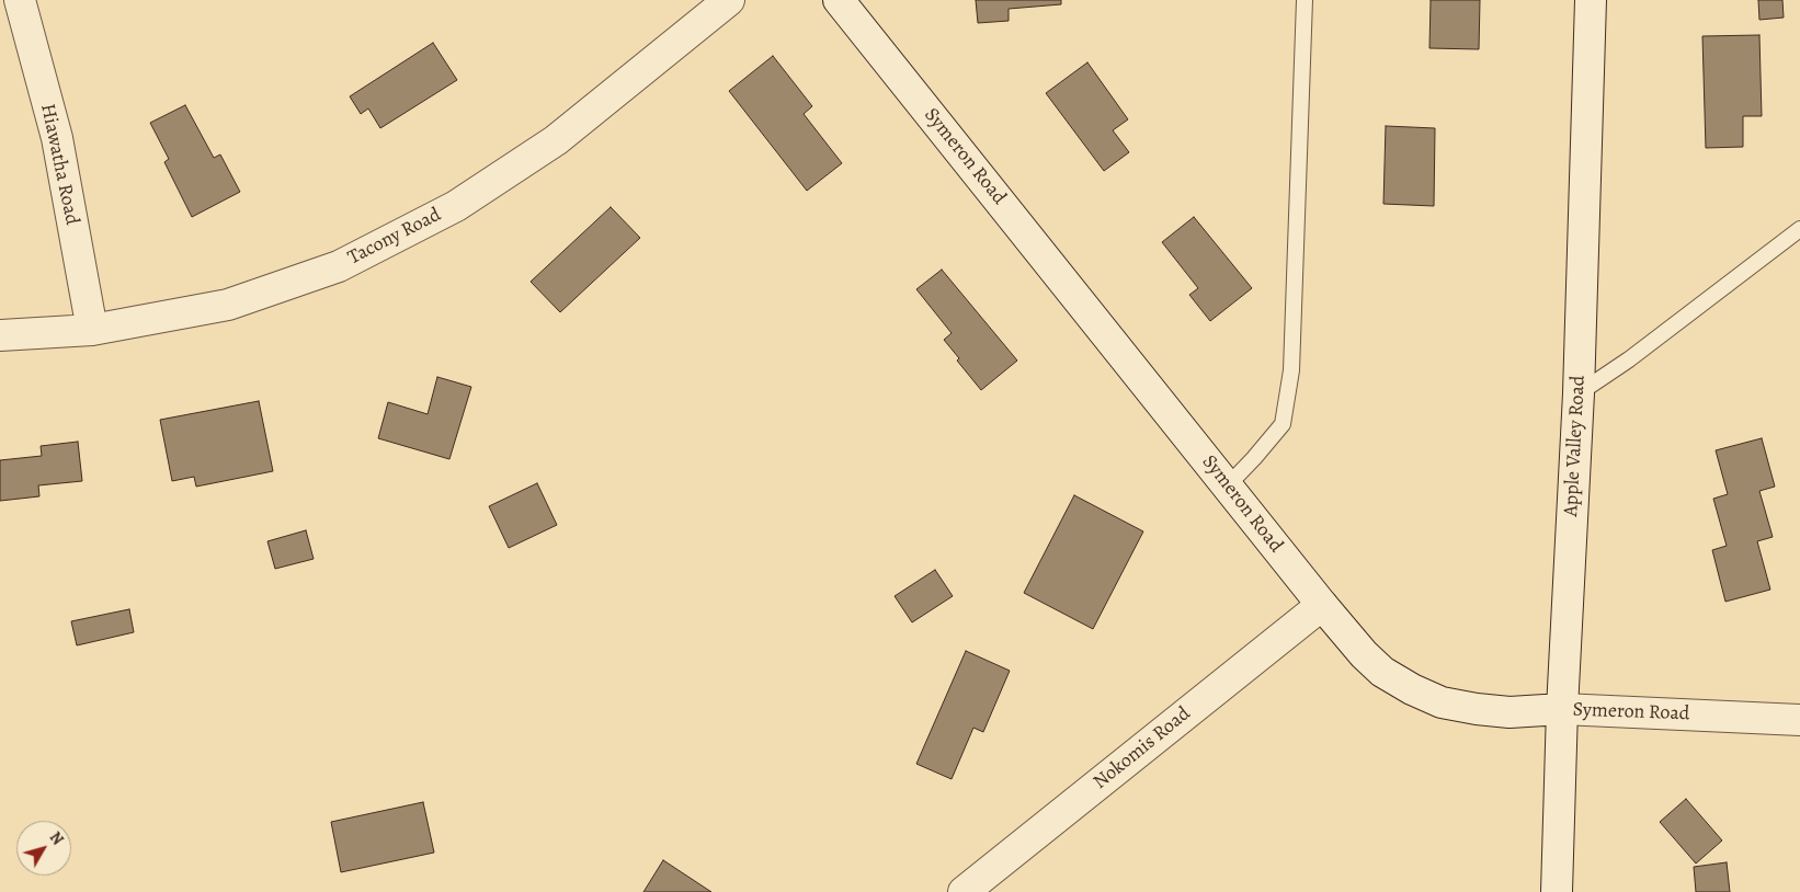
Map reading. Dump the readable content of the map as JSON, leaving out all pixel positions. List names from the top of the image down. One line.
{"streets":{"street":["Symeron Road","Hiawatha Road","Tacony Road","Apple Valley Road","Nokomis Road"]},"crossings":[["Symeron Road","Apple Valley Road"],["Symeron Road","Nokomis Road"],["Hiawatha Road","Tacony Road"]],"north":"top right"}
